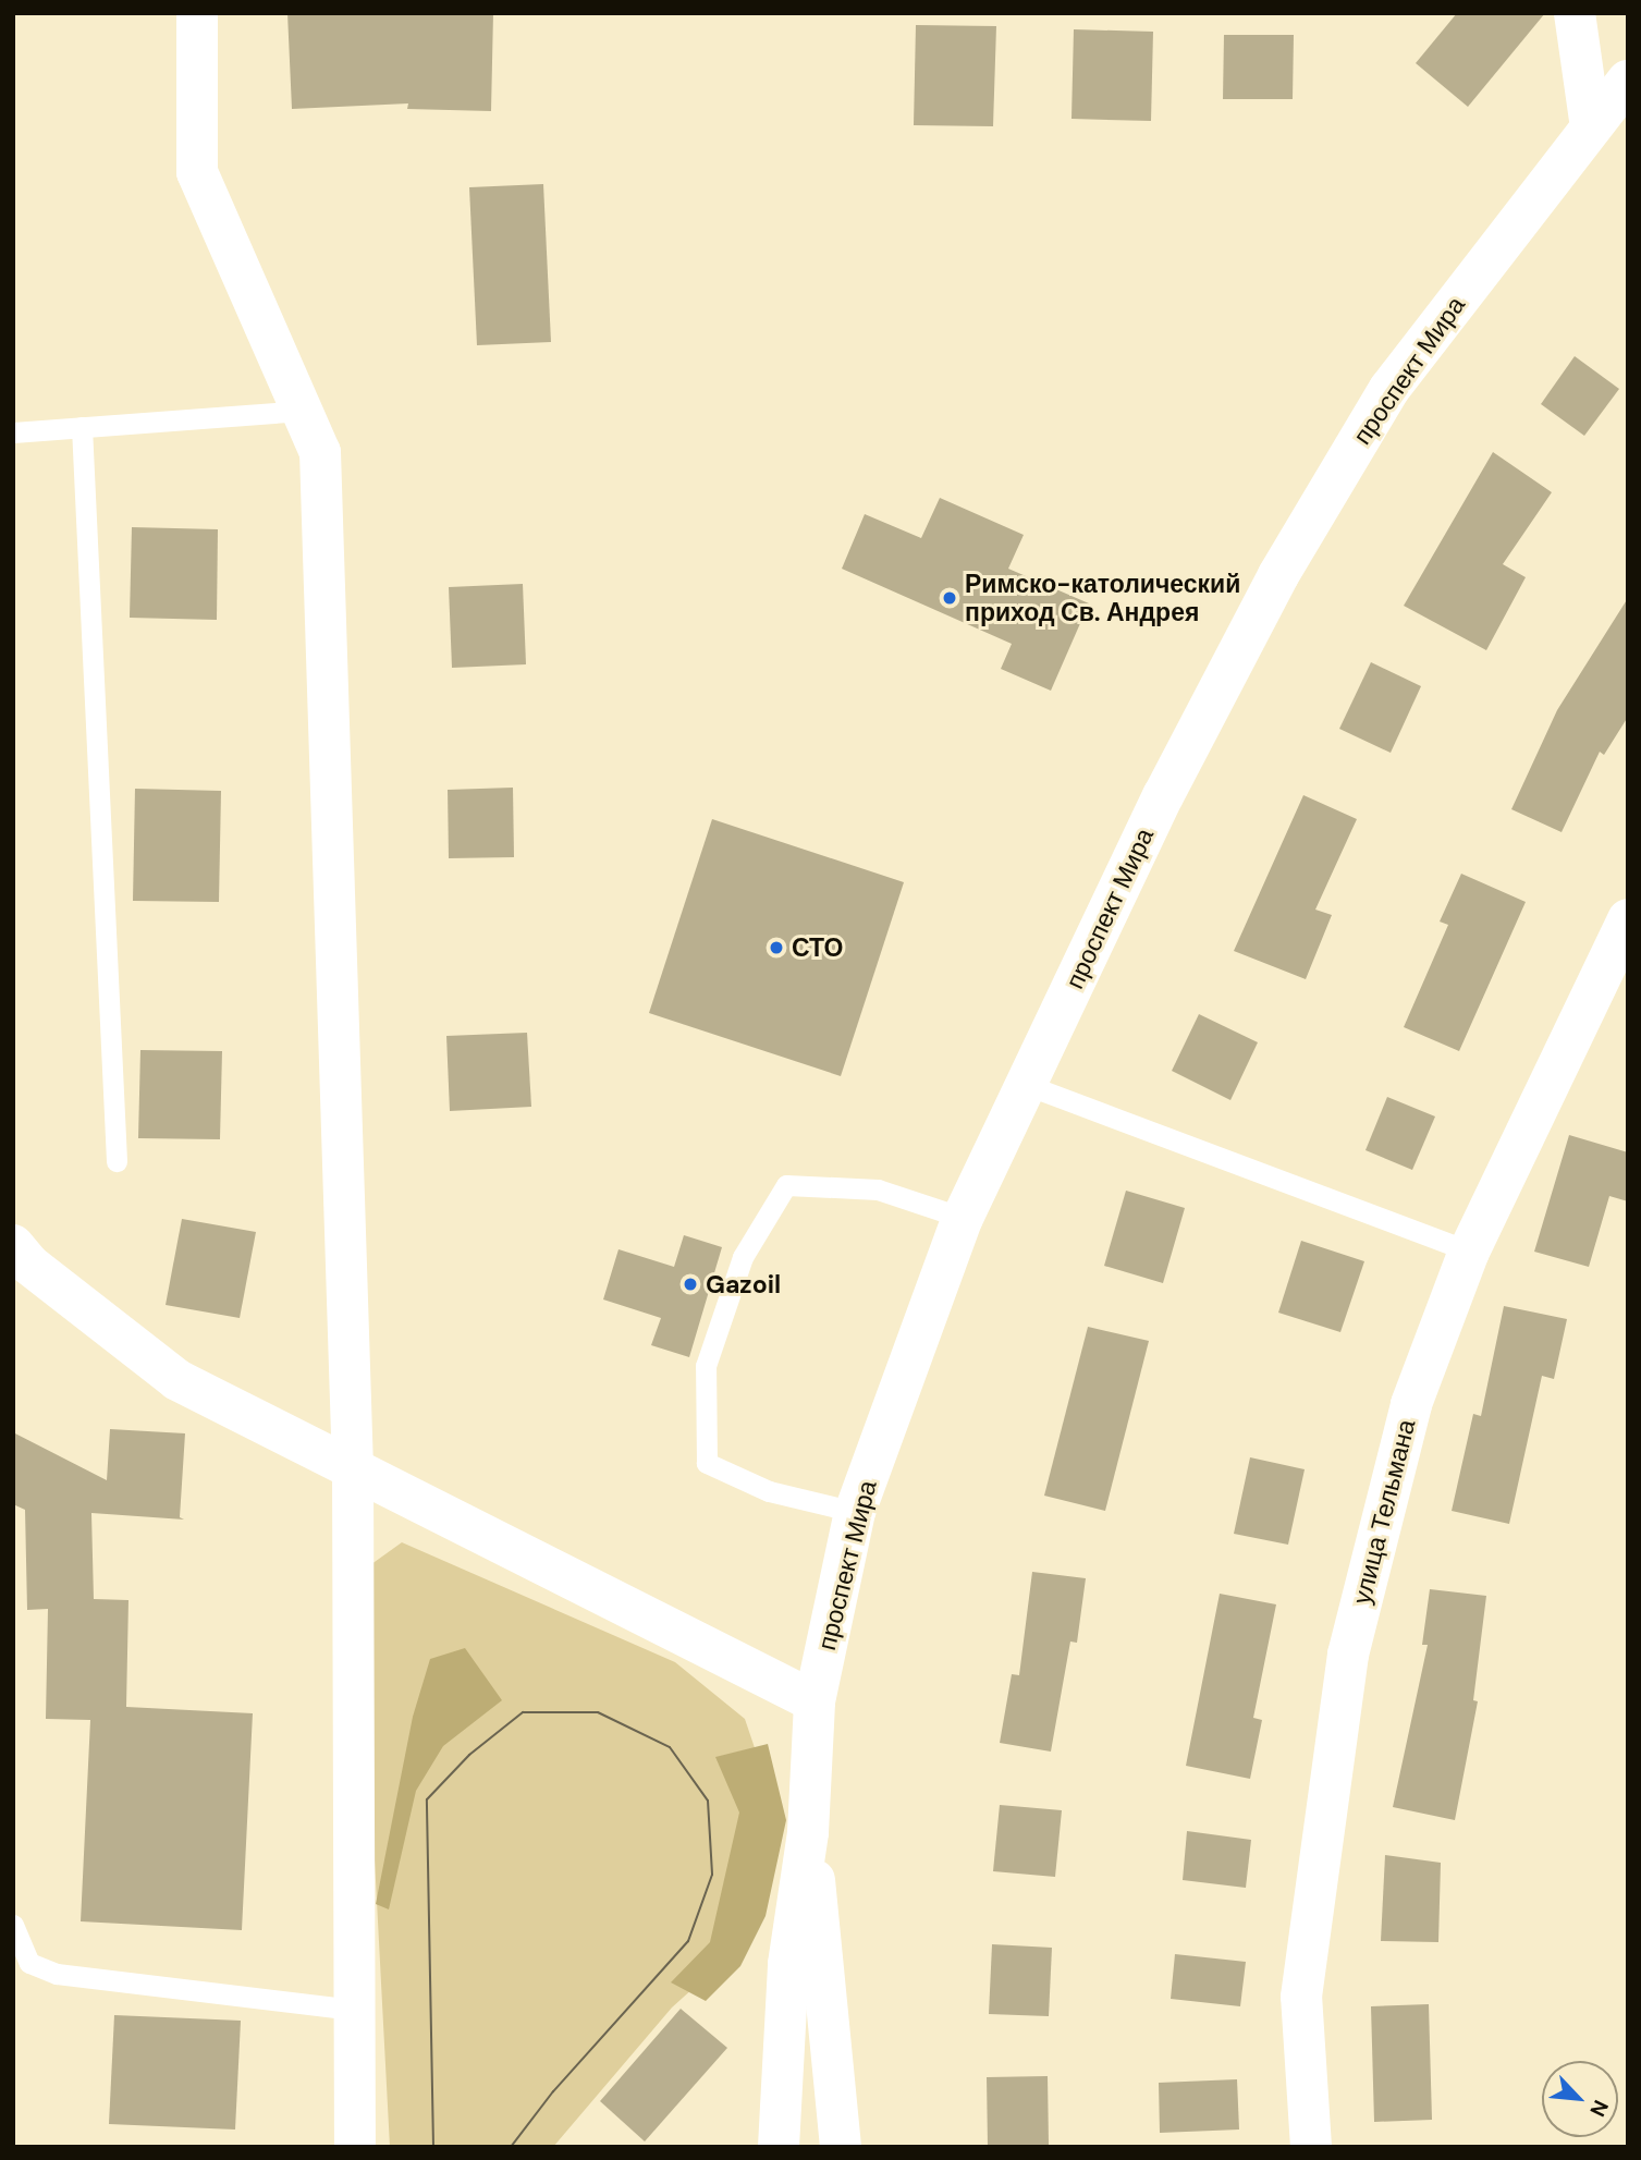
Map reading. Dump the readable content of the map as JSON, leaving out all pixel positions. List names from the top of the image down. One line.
{"streets":{"street":["проспект Мира","улица Тельмана"]},"places":["Римско-католический приход Св. Андрея","СТО","Gazoil"],"north":"bottom right"}
